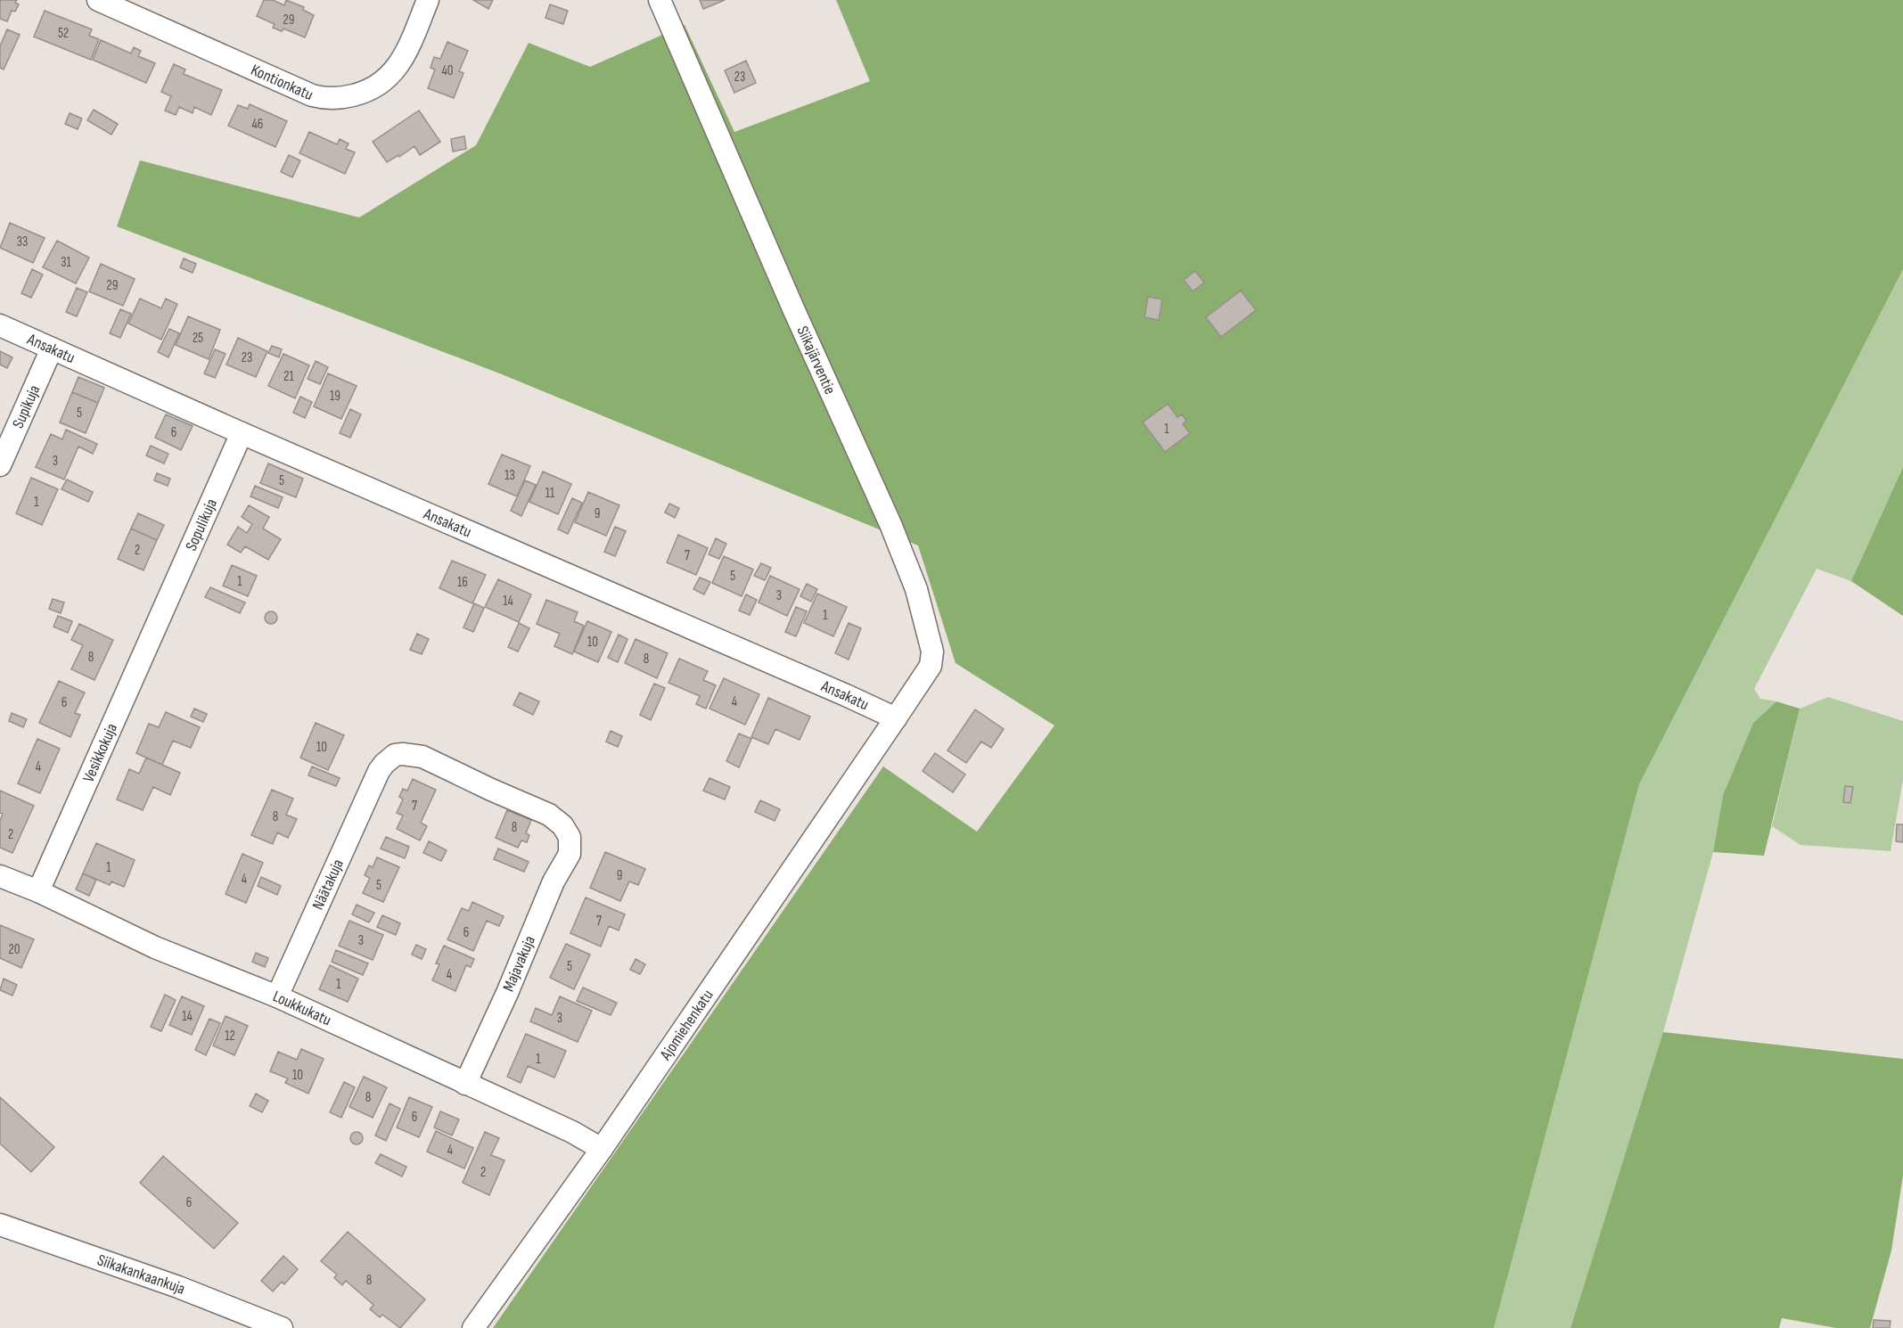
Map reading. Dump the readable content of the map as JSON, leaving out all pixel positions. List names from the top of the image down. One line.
{"streets":{"street":["Kontionkatu","Ansakatu","Siikajärventie","Supikuja","Sopulikuja","Vesikkokuja","Näätakuja","Majavakuja","Loukkukatu","Ajomiehenkatu","Siikakankaankuja"]},"crossings":[["Ansakatu","Siikajärventie"],["Ansakatu","Supikuja"],["Ansakatu","Sopulikuja"],["Ansakatu","Ajomiehenkatu"],["Siikajärventie","Ajomiehenkatu"],["Sopulikuja","Vesikkokuja"],["Vesikkokuja","Loukkukatu"],["Näätakuja","Majavakuja"],["Näätakuja","Loukkukatu"],["Majavakuja","Loukkukatu"],["Loukkukatu","Ajomiehenkatu"]],"house_numbers":["29","52","40","23","46","33","31","29","25","23","21","19","5","1","6","3","13","5","11","1","9","2","7","5","1","16","3","14","1","10","8","8","4","6","10","4","7","8","8","2","1","9","4","5","7","6","3","20","5","4","1","14","3","12","1","10","8","6","4","2","6","8"]}
